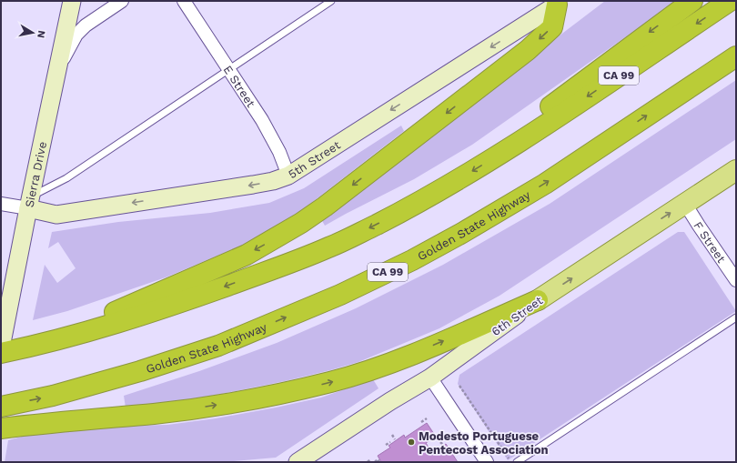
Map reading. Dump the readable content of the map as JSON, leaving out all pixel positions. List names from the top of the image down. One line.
{"streets":{"highway":["CA 99","Golden State Highway"],"main road":["6th Street"],"street":["E Street","5th Street","Sierra Drive","F Street"]},"crossings":[["E Street","5th Street"],["5th Street","Sierra Drive"],["F Street","6th Street"]],"one_way":["5th Street"],"places":["Modesto Portuguese Pentecost Association"],"north":"right"}
